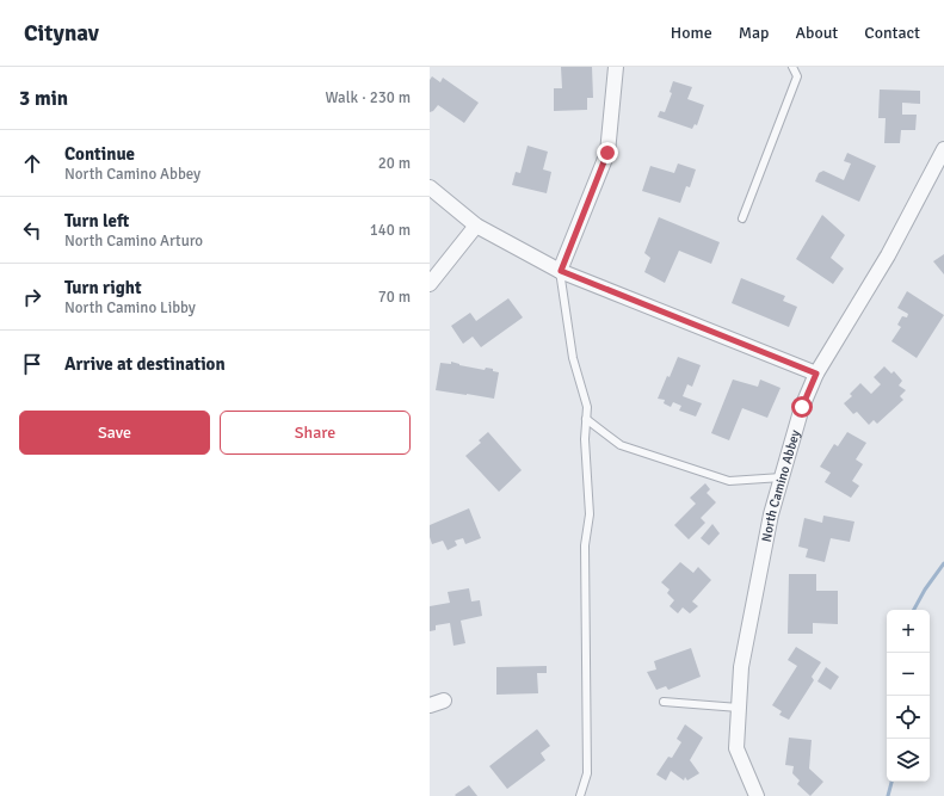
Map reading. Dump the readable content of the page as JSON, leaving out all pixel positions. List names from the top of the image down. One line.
{"streets":{"street":["North Camino Abbey"]},"page":{"header":"Citynav","nav":["Home","Map","About","Contact"],"heading":["3 min","Walk · 230 m"],"list":[["Continue","North Camino Abbey","20 m"],["Turn left","North Camino Arturo","140 m"],["Turn right","North Camino Libby","70 m"],"Arrive at destination"],"buttons":["Save","Share"],"map_buttons":["+","−"]}}
